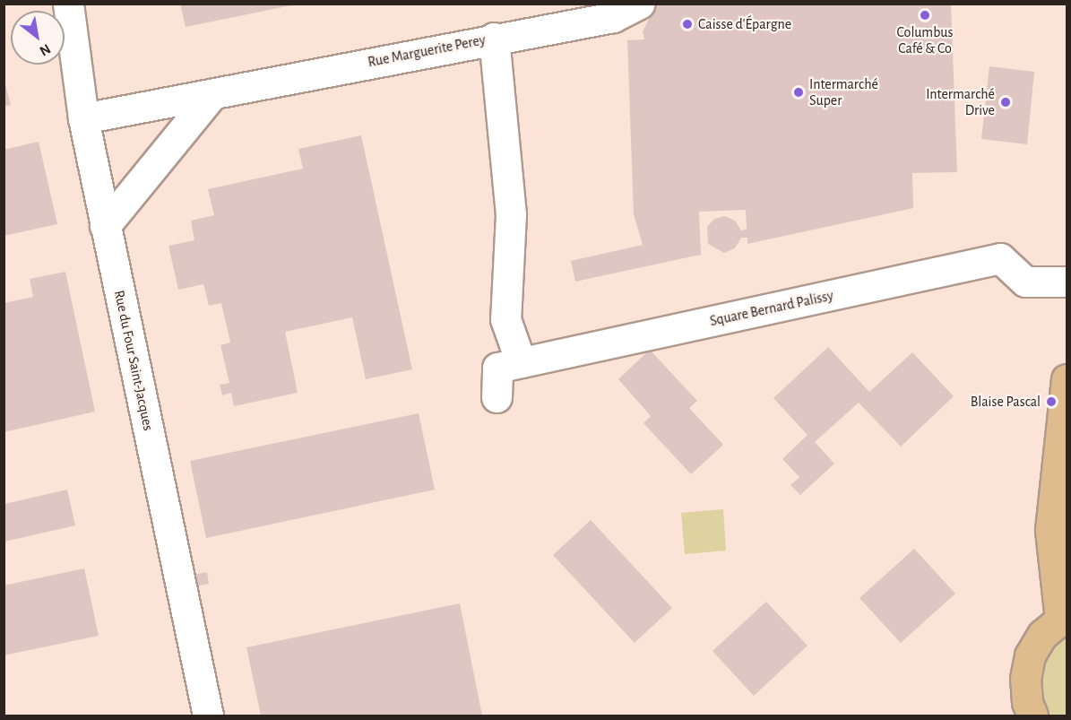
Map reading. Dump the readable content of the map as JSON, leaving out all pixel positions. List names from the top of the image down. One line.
{"streets":{"street":["Rue Marguerite Perey","Square Bernard Palissy","Rue du Four Saint-Jacques"]},"crossings":[["Rue Marguerite Perey","Rue du Four Saint-Jacques"]],"places":["Columbus Café & Co","Caisse d'Épargne","Intermarché Super","Intermarché Drive","Blaise Pascal"],"north":"bottom right"}
